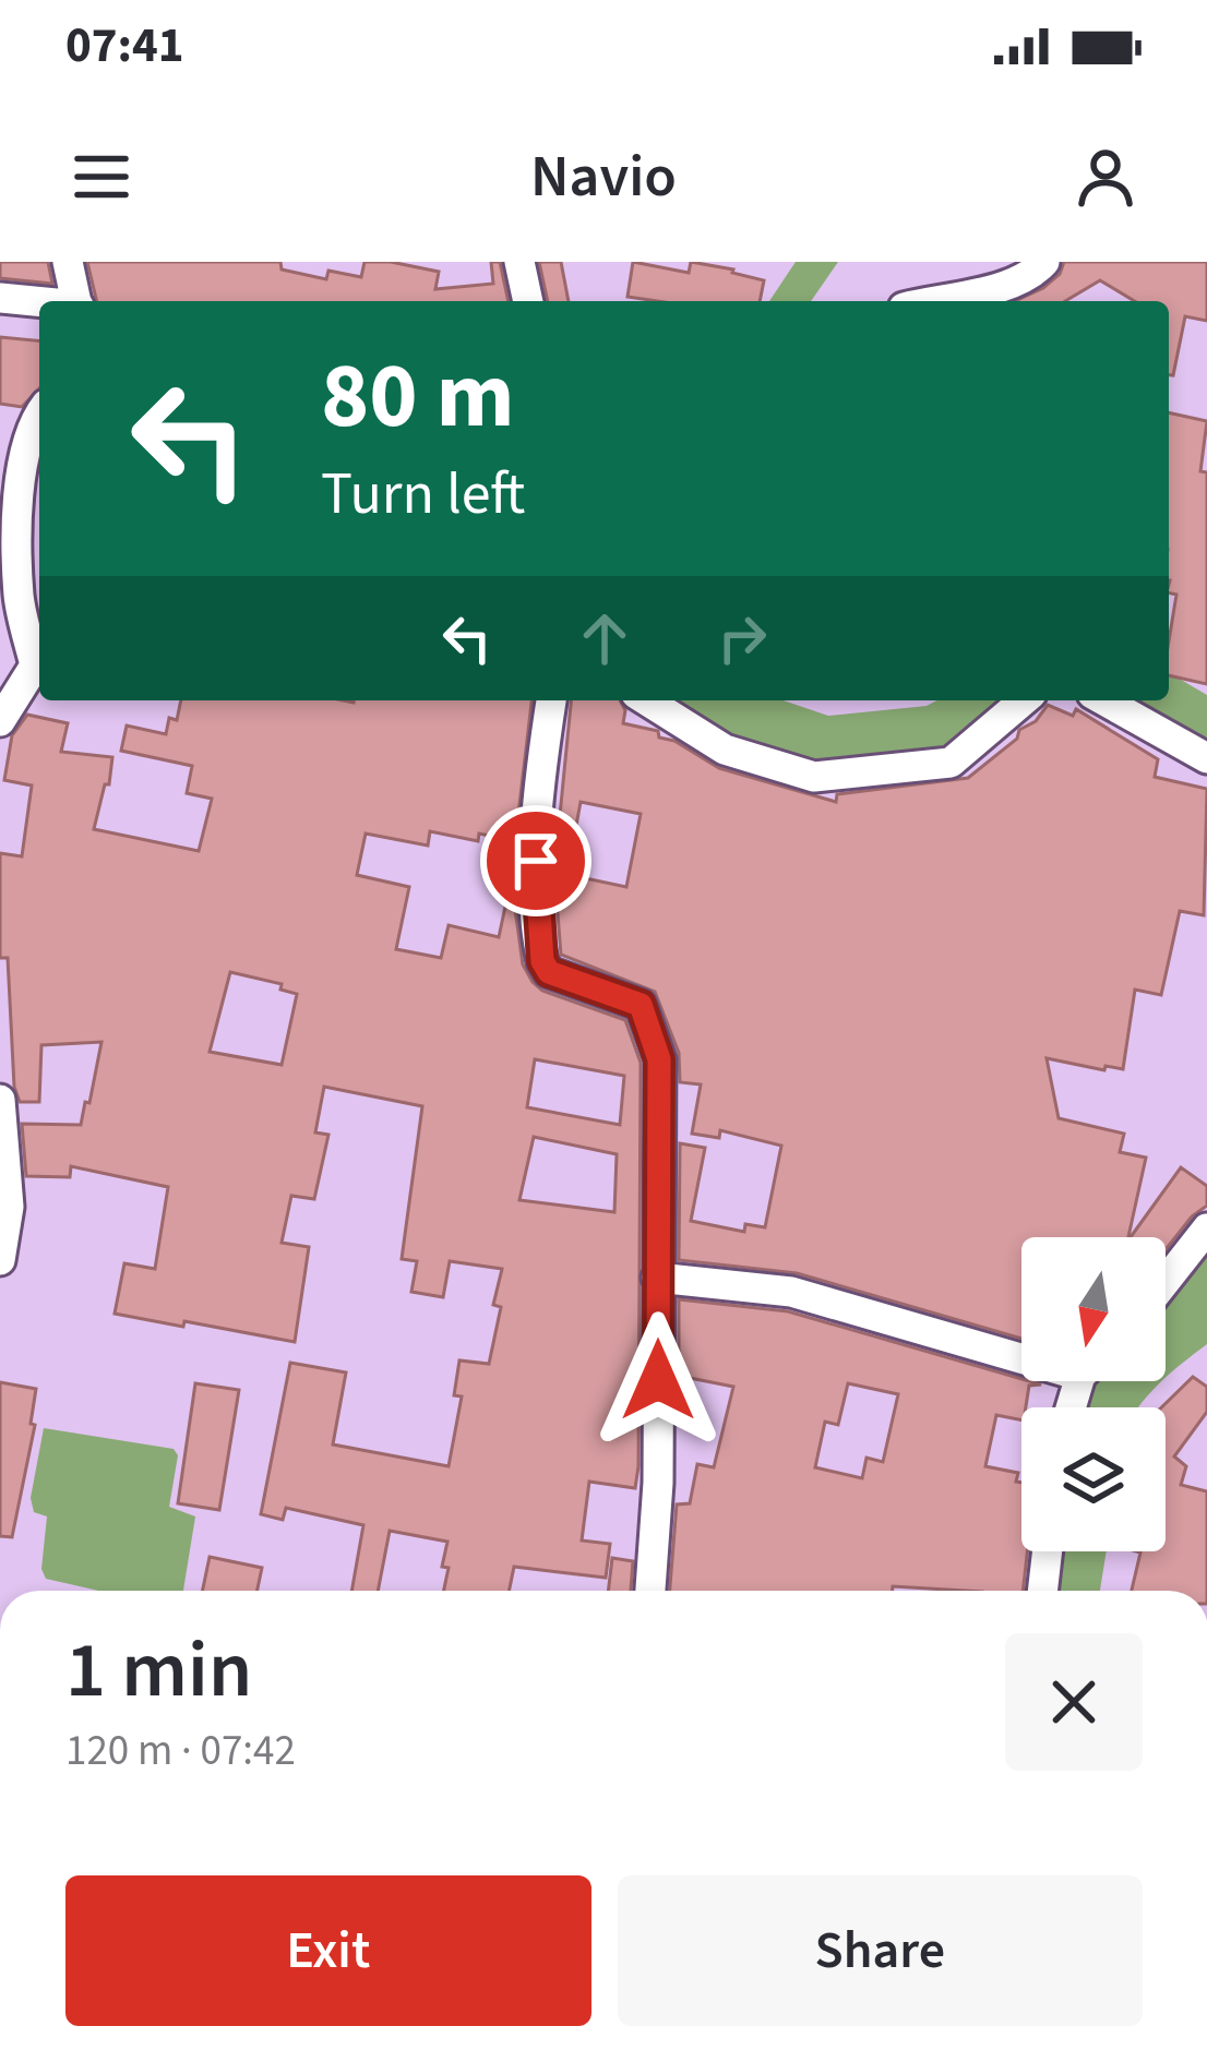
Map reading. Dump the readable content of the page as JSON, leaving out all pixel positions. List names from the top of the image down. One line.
{"north":"bottom","page":{"status":"07:41","header":"Navio","turn":["80 m","Turn left"],"heading":["1 min","120 m · 07:42"],"buttons":["Exit","Share"]}}
